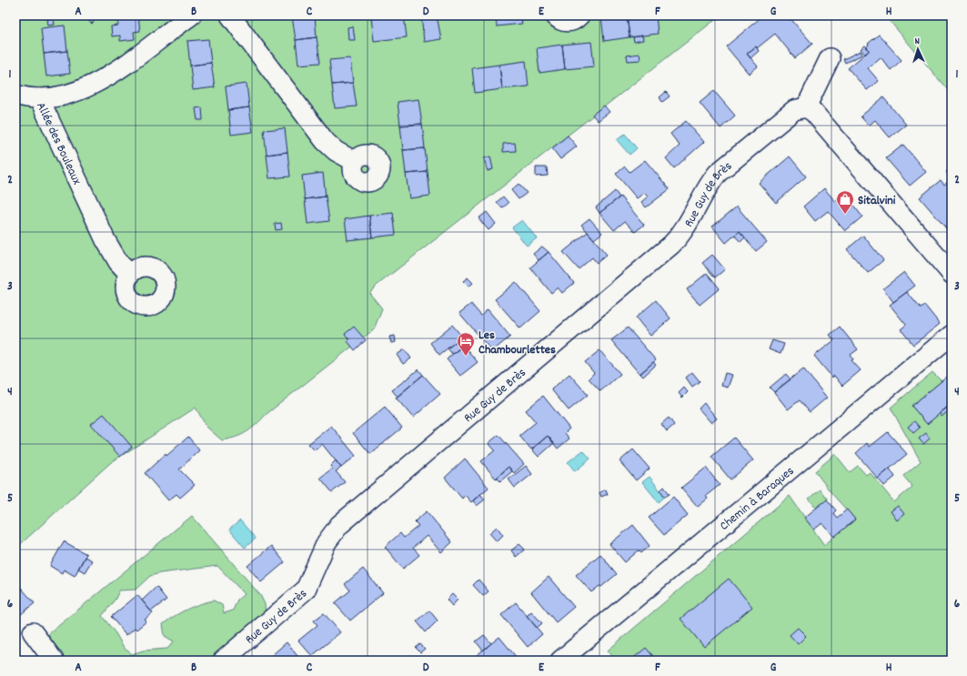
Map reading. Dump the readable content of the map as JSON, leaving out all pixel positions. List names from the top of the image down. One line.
{"streets":{"street":["Allée des Bouleaux","Rue Guy de Brès","Chemin à Baraques"]},"places":{"shop":["Sitalvini"],"hotel":["Les Chambourlettes"]},"north":"top","grid":{"columns":["A","B","C","D","E","F","G","H"],"rows":["1","2","3","4","5","6"]}}
